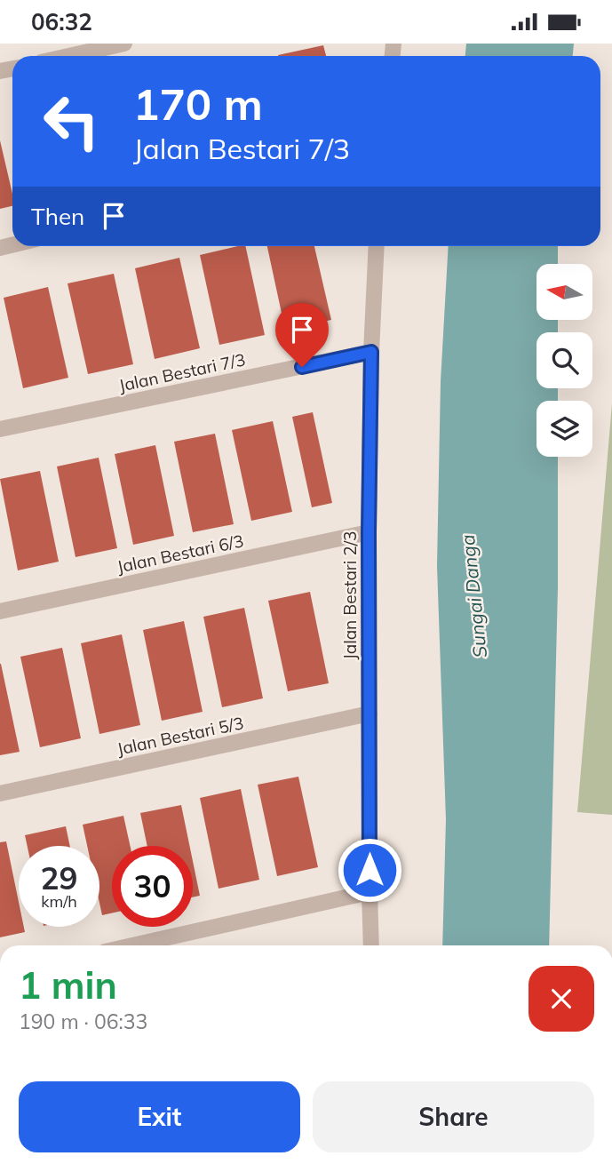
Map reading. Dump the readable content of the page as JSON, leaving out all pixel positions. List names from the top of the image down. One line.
{"streets":{"street":["Jalan Bestari 7/3","Jalan Bestari 6/3","Jalan Bestari 2/3","Jalan Bestari 5/3"]},"crossings":[["Jalan Bestari 7/3","Jalan Bestari 2/3"],["Jalan Bestari 6/3","Jalan Bestari 2/3"],["Jalan Bestari 2/3","Jalan Bestari 5/3"]],"water":["Sungai Danga"],"north":"left","page":{"status":"06:32","turn":["170 m","Jalan Bestari 7/3"],"then":"Then","speed":"29 km/h","limit":"30","heading":["1 min","190 m · 06:33"],"buttons":["Exit","Share"]}}
